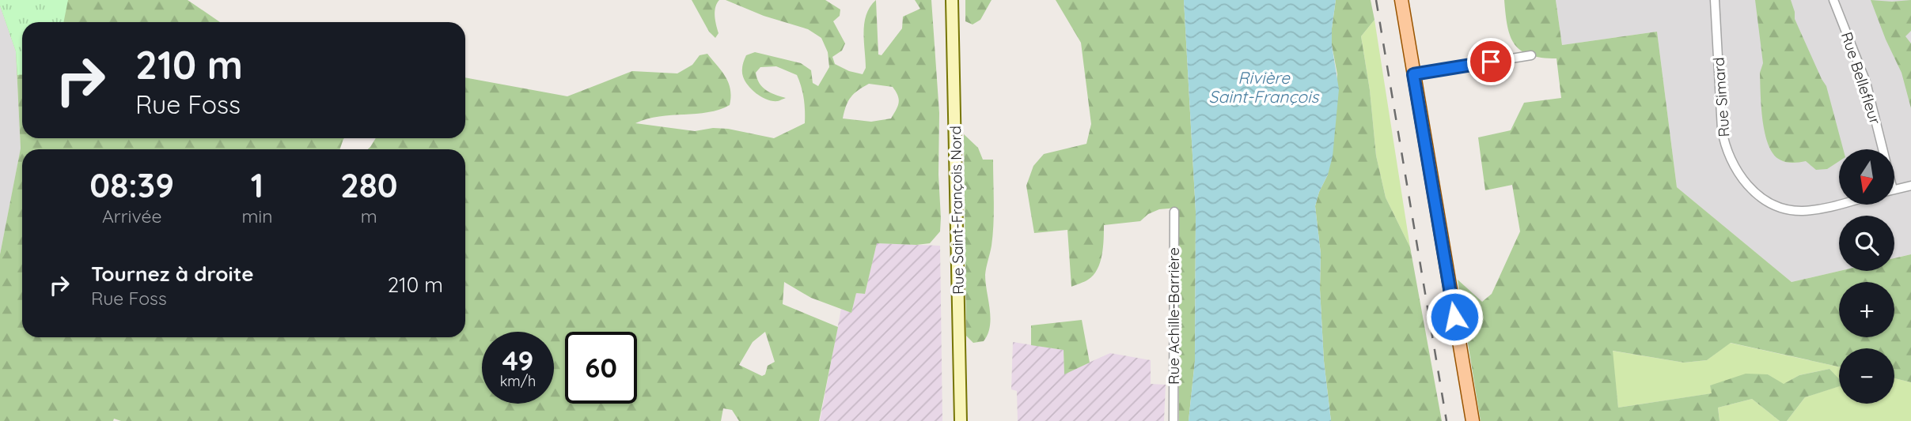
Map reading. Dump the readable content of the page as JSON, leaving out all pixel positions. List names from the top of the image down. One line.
{"streets":{"street":["Rue Bellefleur","Rue Simard","Rue Saint-François Nord","Rue Achille-Barrière"]},"water":["Rivière Saint-François"],"north":"bottom","page":{"turn":["210 m","Rue Foss"],"map_buttons":["+","−"],"eta":["08:39","Arrivée","1","min","280","m"],"list":[{"name":"Tournez à droite","note":"Rue Foss","value":"210 m"}],"speed":"49 km/h","limit":"60"}}
